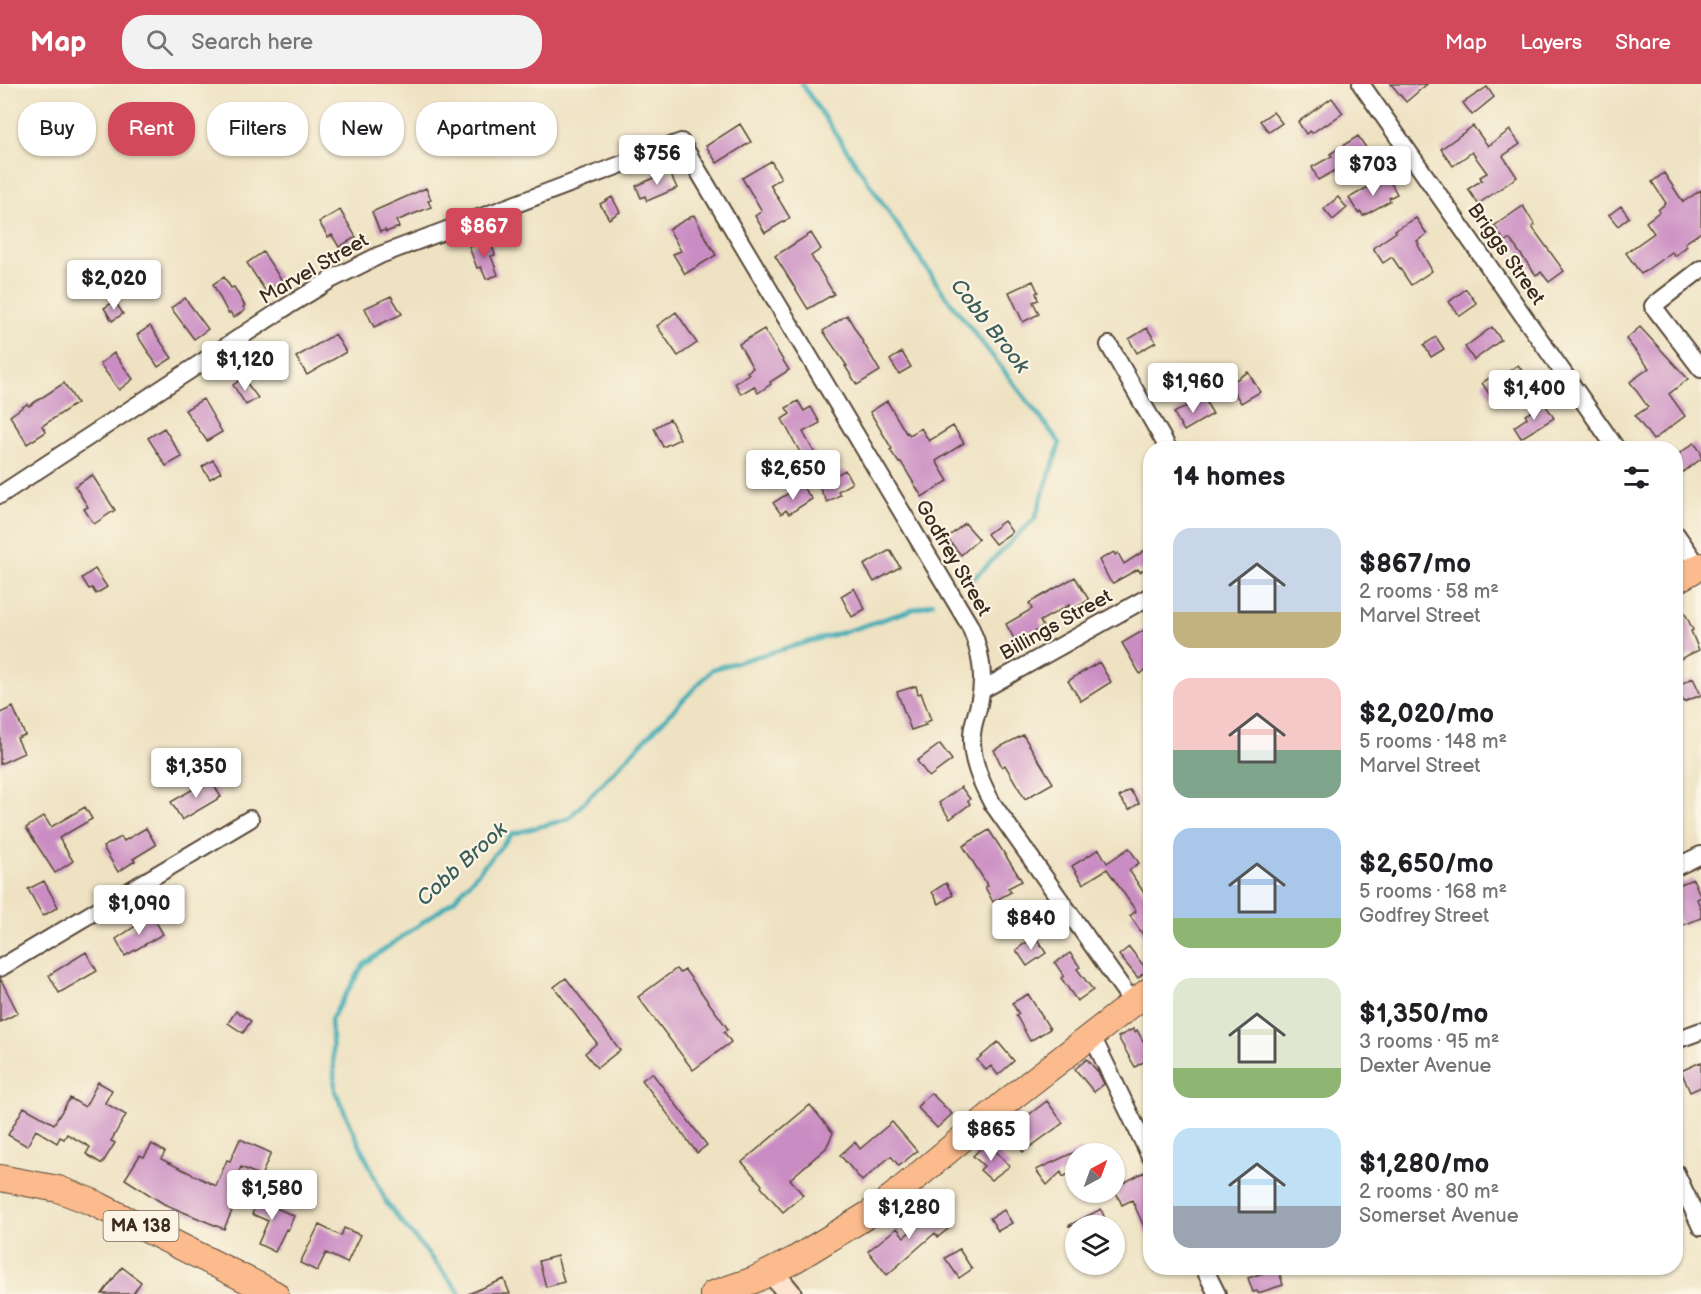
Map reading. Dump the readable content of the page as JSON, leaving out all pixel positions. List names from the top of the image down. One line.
{"streets":{"main road":["MA 138"],"street":["Briggs Street","Marvel Street","Godfrey Street","Billings Street"]},"crossings":[["Marvel Street","Godfrey Street"],["Godfrey Street","Billings Street"]],"water":["Cobb Brook"],"north":"top right","page":{"header":"Map","search":"Search here","nav":["Map","Layers","Share"],"chip":["Buy","Rent","Filters","New","Apartment"],"price":["$756","$703","$867","$2,020","$1,120","$1,960","$1,400","$2,650","$1,350","$1,090","$840","$865","$1,580","$1,280"],"heading":"14 homes","list":[{"name":"$867/mo","note":"2 rooms · 58 m² · Marvel Street"},{"name":"$2,020/mo","note":"5 rooms · 148 m² · Marvel Street"},{"name":"$2,650/mo","note":"5 rooms · 168 m² · Godfrey Street"},{"name":"$1,350/mo","note":"3 rooms · 95 m² · Dexter Avenue"},{"name":"$1,280/mo","note":"2 rooms · 80 m² · Somerset Avenue"}]}}
